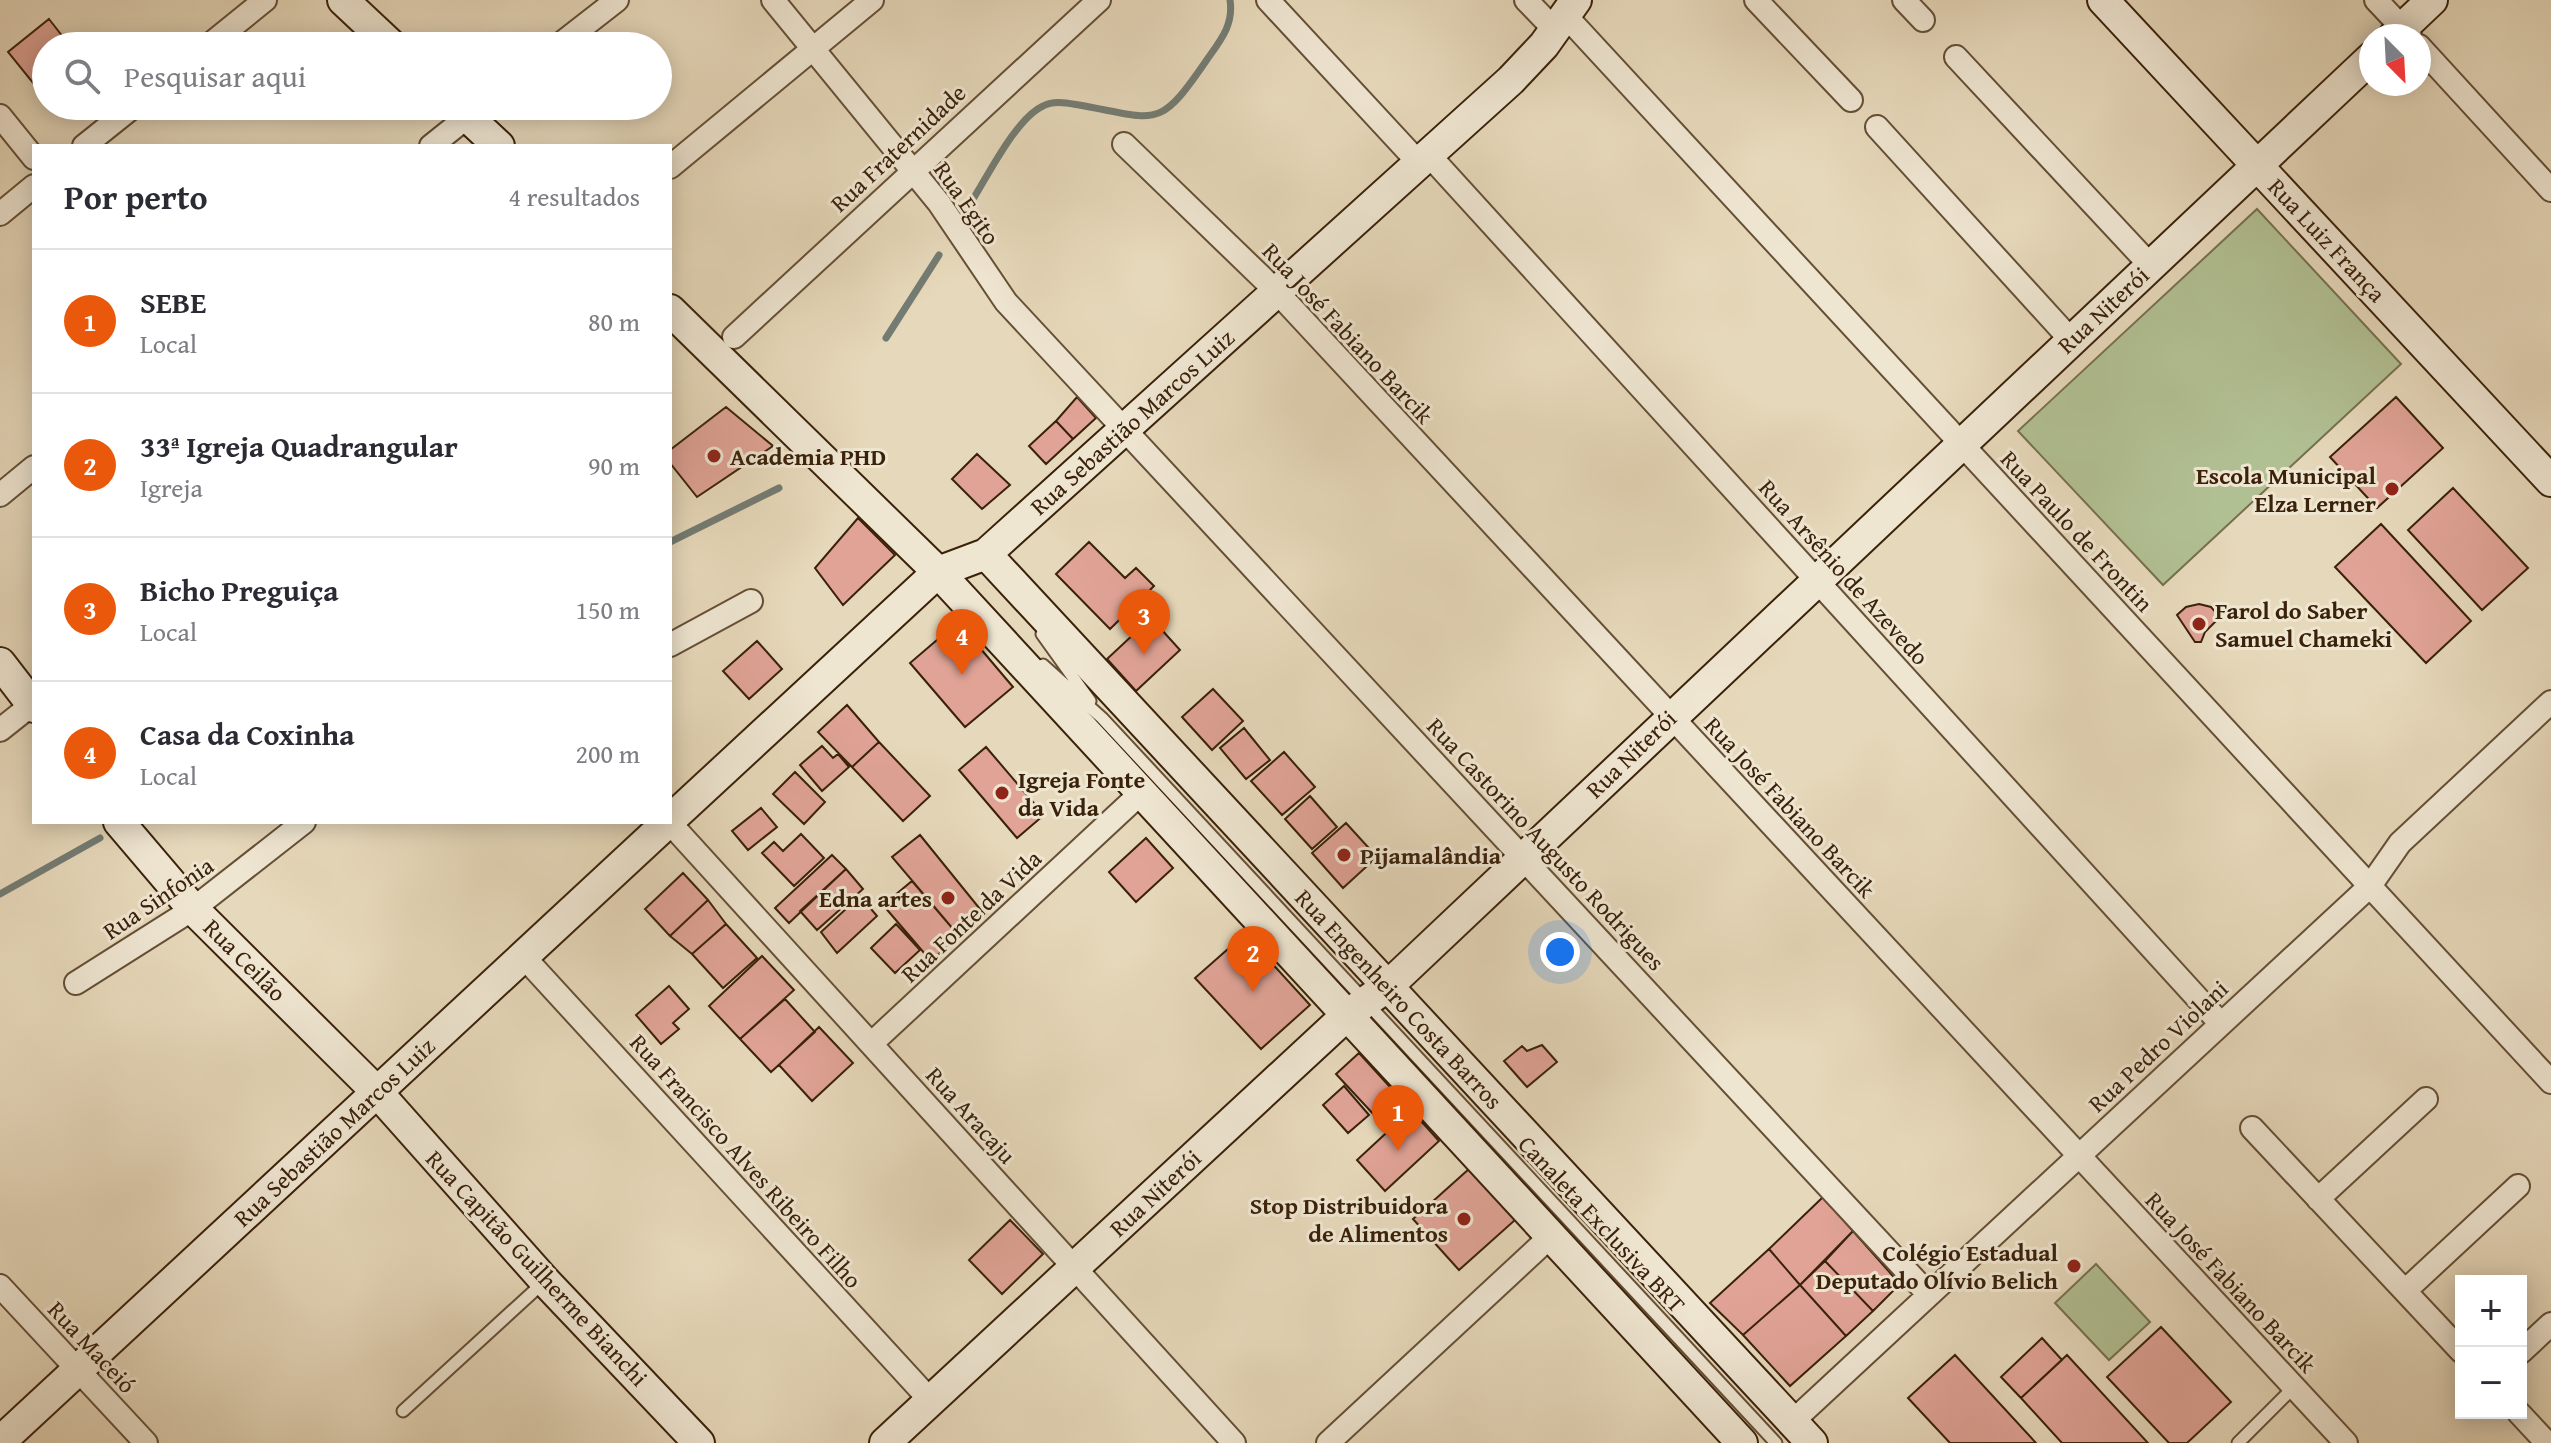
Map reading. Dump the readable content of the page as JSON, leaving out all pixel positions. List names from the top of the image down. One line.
{"streets":{"main road":["Rua Luiz França","Rua Niterói","Rua Sebastião Marcos Luiz","Rua Ceilão","Rua Engenheiro Costa Barros","Rua Capitão Guilherme Bianchi"],"street":["Rua Fraternidade","Rua Egito","Rua José Fabiano Barcik","Rua Paulo de Frontin","Rua Arsênio de Azevedo","Rua Castorino Augusto Rodrigues","Rua Sinfonia","Rua Fonte da Vida","Rua Pedro Violani","Rua Aracaju","Rua Francisco Alves Ribeiro Filho","Rua Maceió"]},"crossings":[["Rua Fraternidade","Rua Egito"],["Rua Egito","Rua Sebastião Marcos Luiz"],["Rua Egito","Rua Castorino Augusto Rodrigues"],["Rua Luiz França","Rua Niterói"],["Rua Niterói","Rua José Fabiano Barcik"],["Rua Niterói","Rua Paulo de Frontin"],["Rua Niterói","Rua Arsênio de Azevedo"],["Rua Niterói","Rua Castorino Augusto Rodrigues"],["Rua Niterói","Rua Engenheiro Costa Barros"],["Rua Niterói","Rua Aracaju"],["Rua Niterói","Rua Francisco Alves Ribeiro Filho"],["Rua José Fabiano Barcik","Rua Sebastião Marcos Luiz"],["Rua José Fabiano Barcik","Rua Pedro Violani"],["Rua Sebastião Marcos Luiz","Rua Paulo de Frontin"],["Rua Sebastião Marcos Luiz","Rua Arsênio de Azevedo"],["Rua Sebastião Marcos Luiz","Rua Castorino Augusto Rodrigues"],["Rua Sebastião Marcos Luiz","Rua Ceilão"],["Rua Sebastião Marcos Luiz","Rua Engenheiro Costa Barros"],["Rua Sebastião Marcos Luiz","Rua Francisco Alves Ribeiro Filho"],["Rua Sebastião Marcos Luiz","Rua Capitão Guilherme Bianchi"],["Rua Sebastião Marcos Luiz","Rua Maceió"],["Rua Paulo de Frontin","Rua Pedro Violani"],["Rua Arsênio de Azevedo","Rua Pedro Violani"],["Rua Castorino Augusto Rodrigues","Rua Pedro Violani"],["Rua Sinfonia","Rua Ceilão"],["Rua Fonte da Vida","Rua Engenheiro Costa Barros"],["Rua Fonte da Vida","Rua Aracaju"],["Rua Ceilão","Rua Capitão Guilherme Bianchi"],["Rua Engenheiro Costa Barros","Rua Pedro Violani"]],"places":["Academia PHD","Escola Municipal Elza Lerner","Farol do Saber Samuel Chameki","Igreja Fonte da Vida","Pijamalândia","Edna artes","Stop Distribuidora de Alimentos","Colégio Estadual Deputado Olívio Belich"],"north":"bottom right","page":{"search":"Pesquisar aqui","heading":["Por perto","4 resultados"],"list":[{"mark":"1","name":"SEBE","note":"Local","value":"80 m"},{"mark":"2","name":"33ª Igreja Quadrangular","note":"Igreja","value":"90 m"},{"mark":"3","name":"Bicho Preguiça","note":"Local","value":"150 m"},{"mark":"4","name":"Casa da Coxinha","note":"Local","value":"200 m"}],"pins":["3","4","2","1"],"map_buttons":["+","−"]}}
